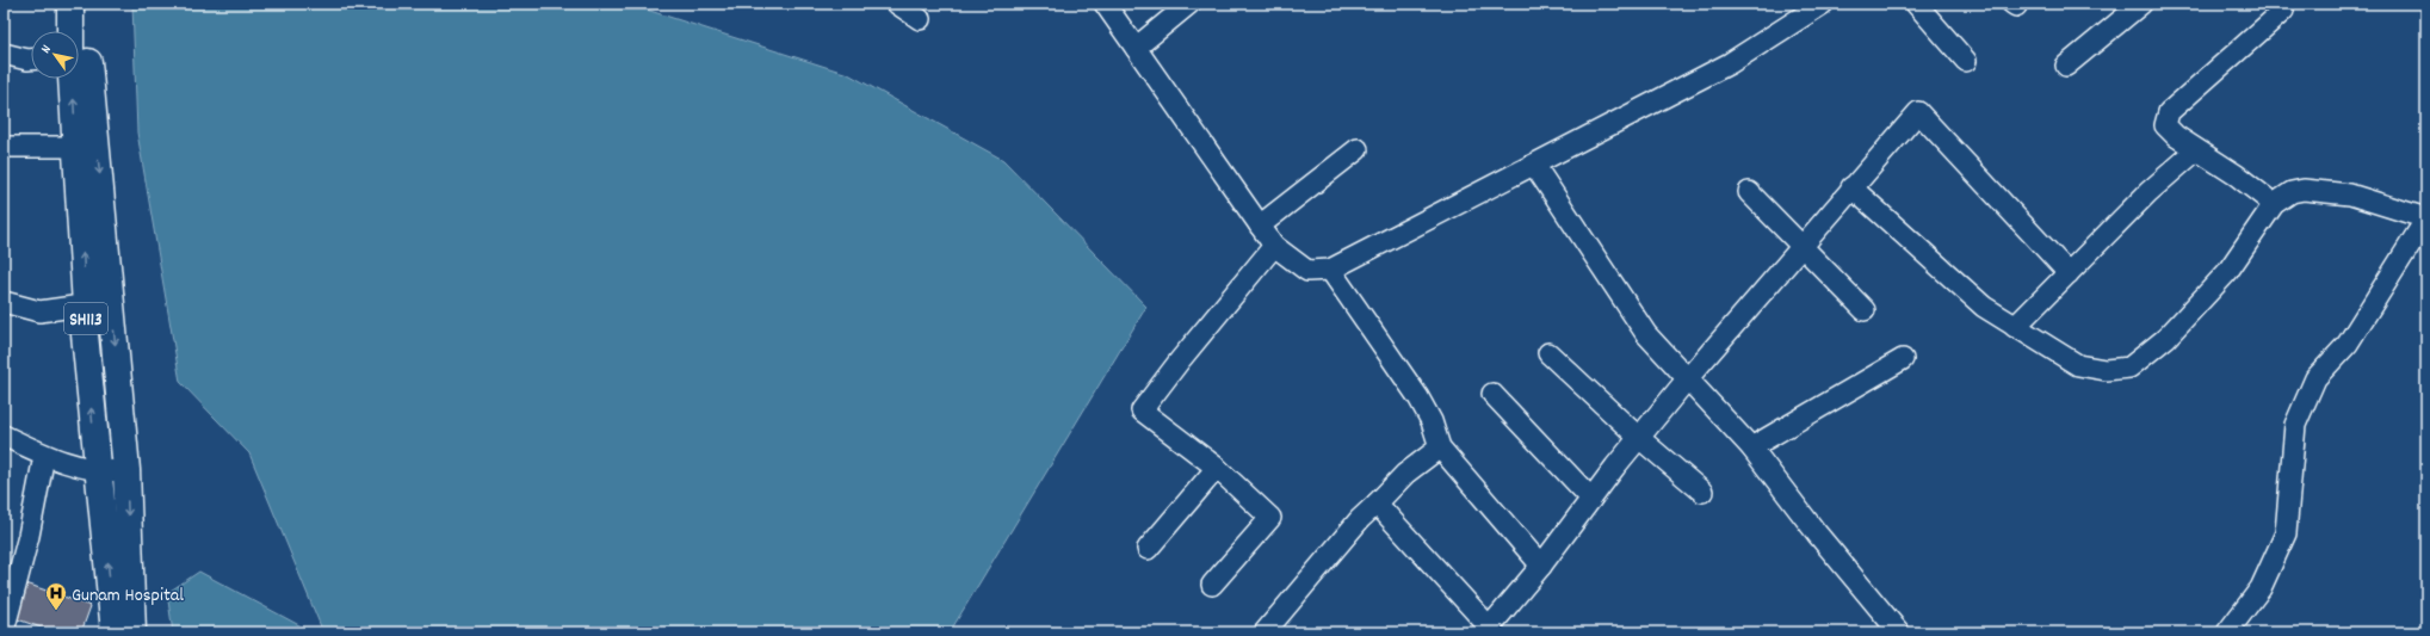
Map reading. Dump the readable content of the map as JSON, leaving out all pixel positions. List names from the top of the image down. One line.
{"streets":{"main road":["SH113"]},"places":{"hospital":["Gunam Hospital"]},"north":"top left"}
